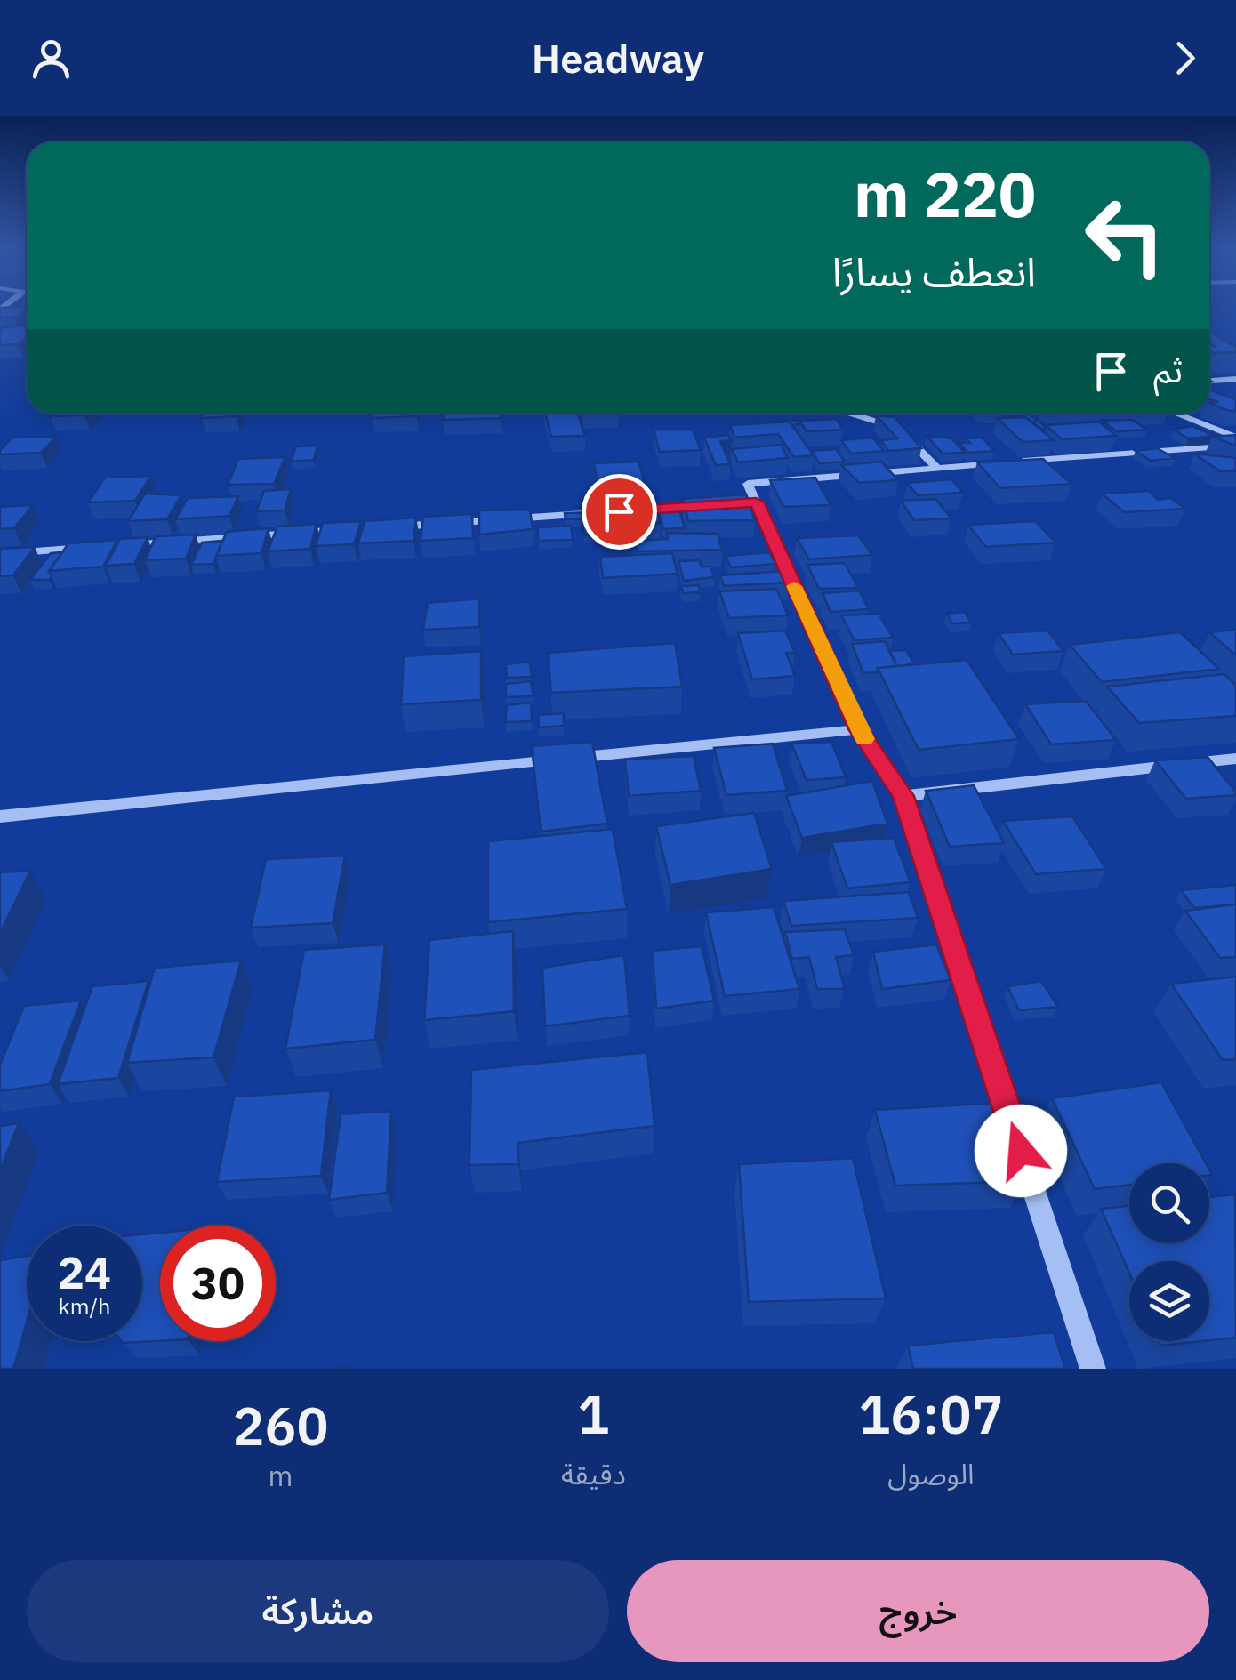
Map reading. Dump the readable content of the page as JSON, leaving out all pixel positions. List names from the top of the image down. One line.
{"page":{"header":"Headway","turn":["220 m","انعطف يسارًا"],"then":"ثم","speed":"24 km/h","limit":"30","eta":["16:07","الوصول","1","دقيقة","260","m"],"buttons":["خروج","مشاركة"]}}
